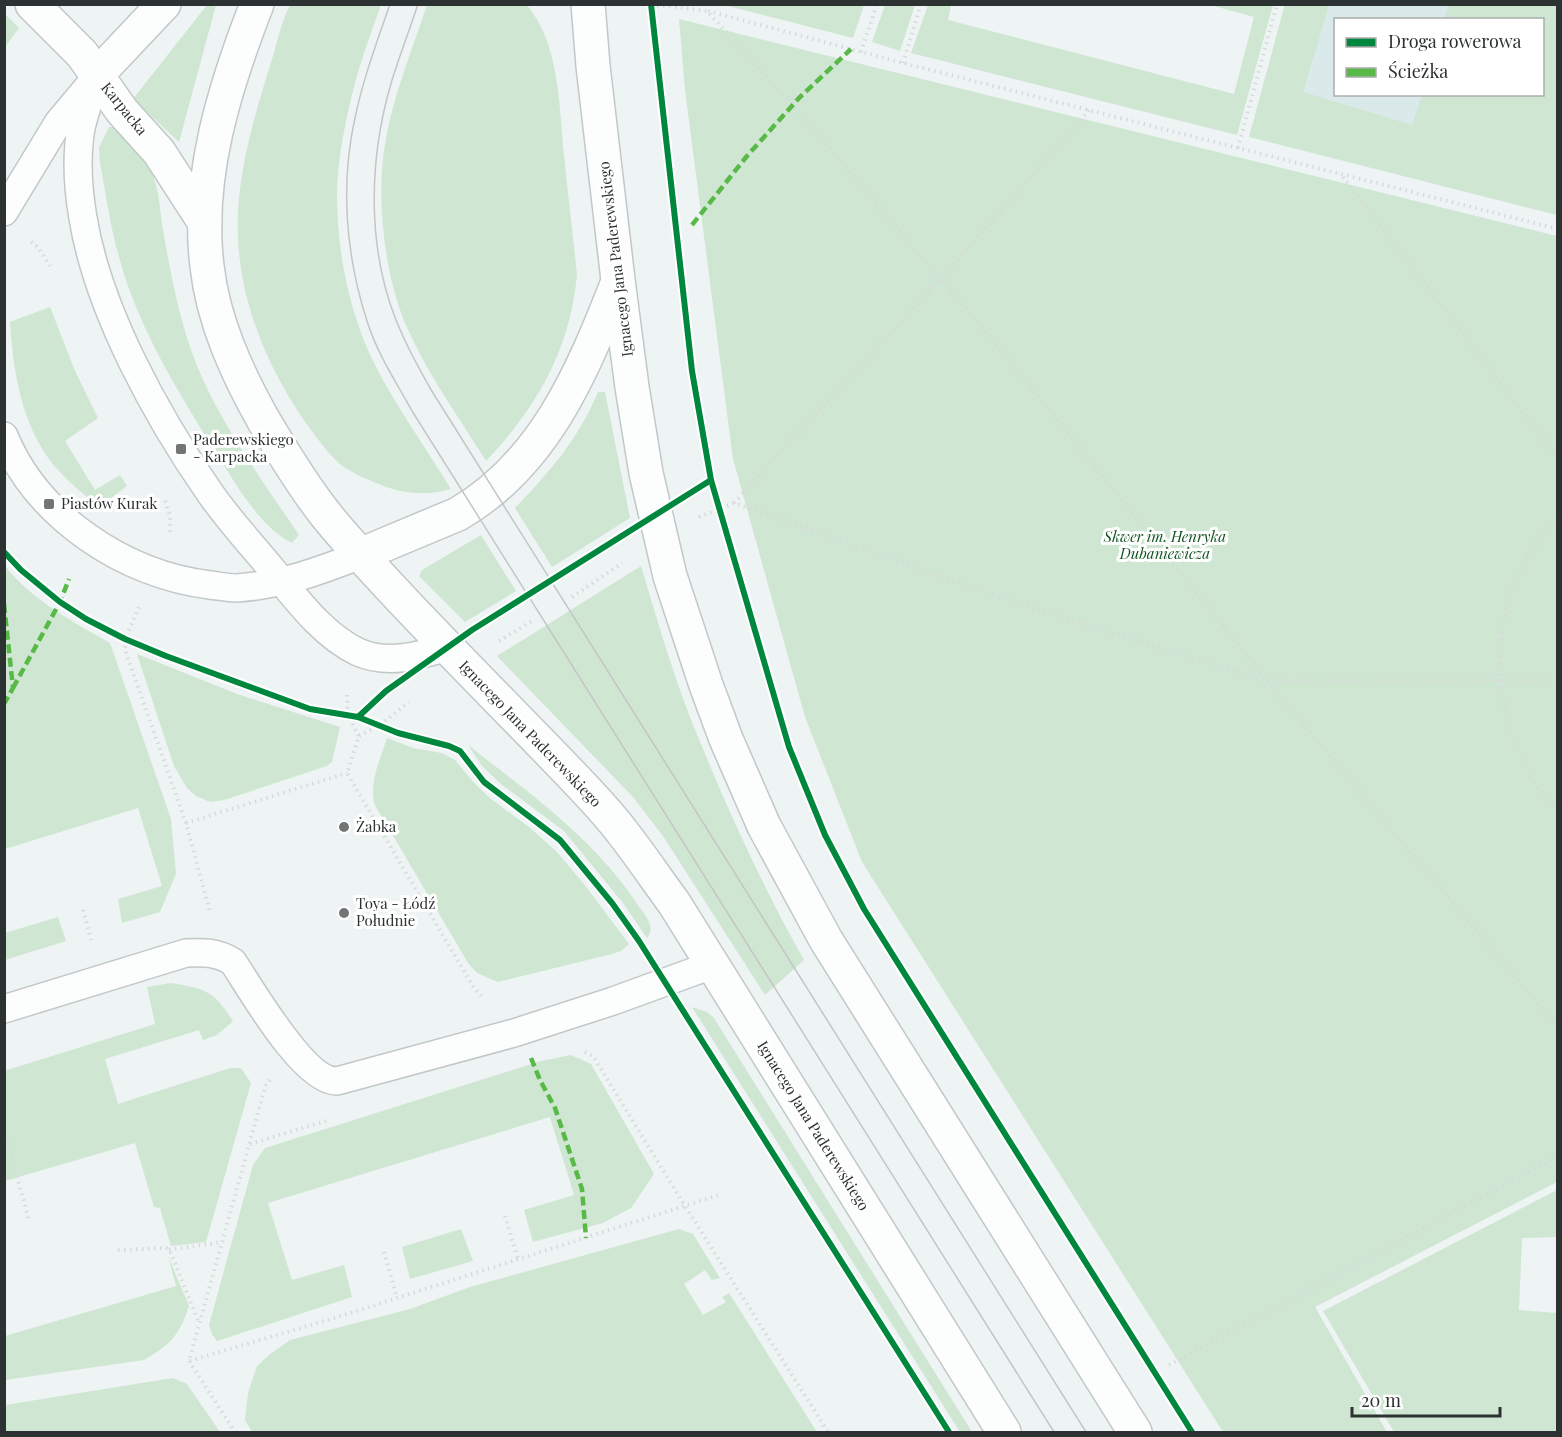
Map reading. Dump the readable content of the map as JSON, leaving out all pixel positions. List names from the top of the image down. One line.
{"streets":{"main road":["Karpacka","Ignacego Jana Paderewskiego"]},"crossings":[["Karpacka","Ignacego Jana Paderewskiego"]],"parks":["Skwer im. Henryka Dubaniewicza"],"places":{"transit":["Paderewskiego - Karpacka","Piastów Kurak"],"other":["Żabka","Toya - Łódź Południe"]},"legend":["Droga rowerowa","Ścieżka"],"scale_bar":"20 m"}
